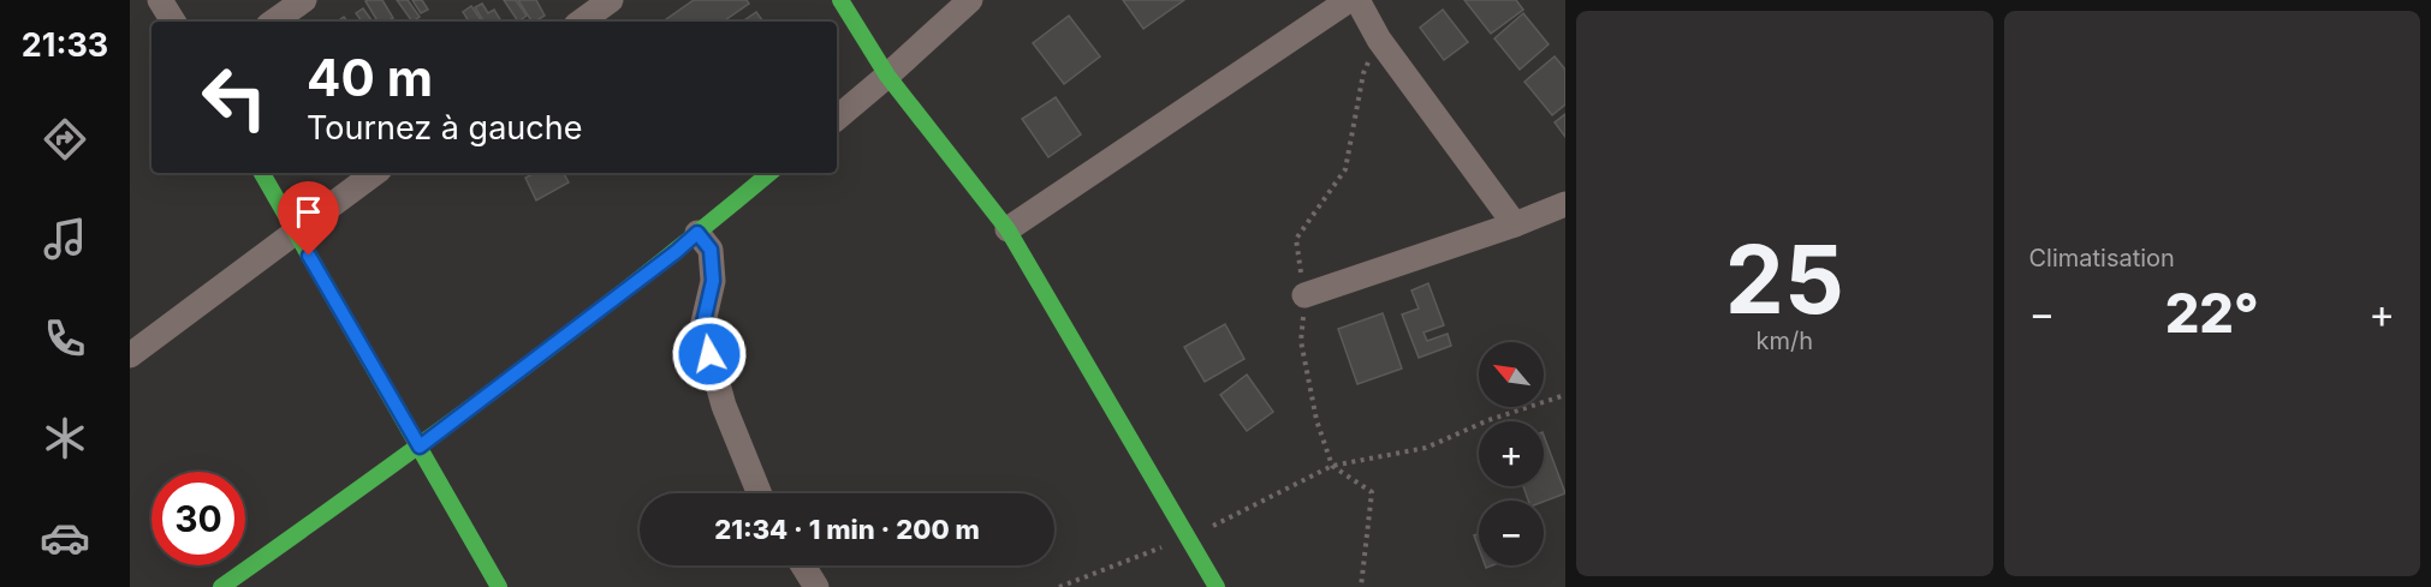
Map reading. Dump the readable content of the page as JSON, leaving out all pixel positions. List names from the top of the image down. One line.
{"north":"top left","page":{"tabs":"21:33","tile":[["25","km/h"],"Climatisation"],"turn":["40 m","Tournez à gauche"],"heat":["−","22°","+"],"map_buttons":["+","−"],"limit":"30","trip":"21:34 · 1 min · 200 m"}}
